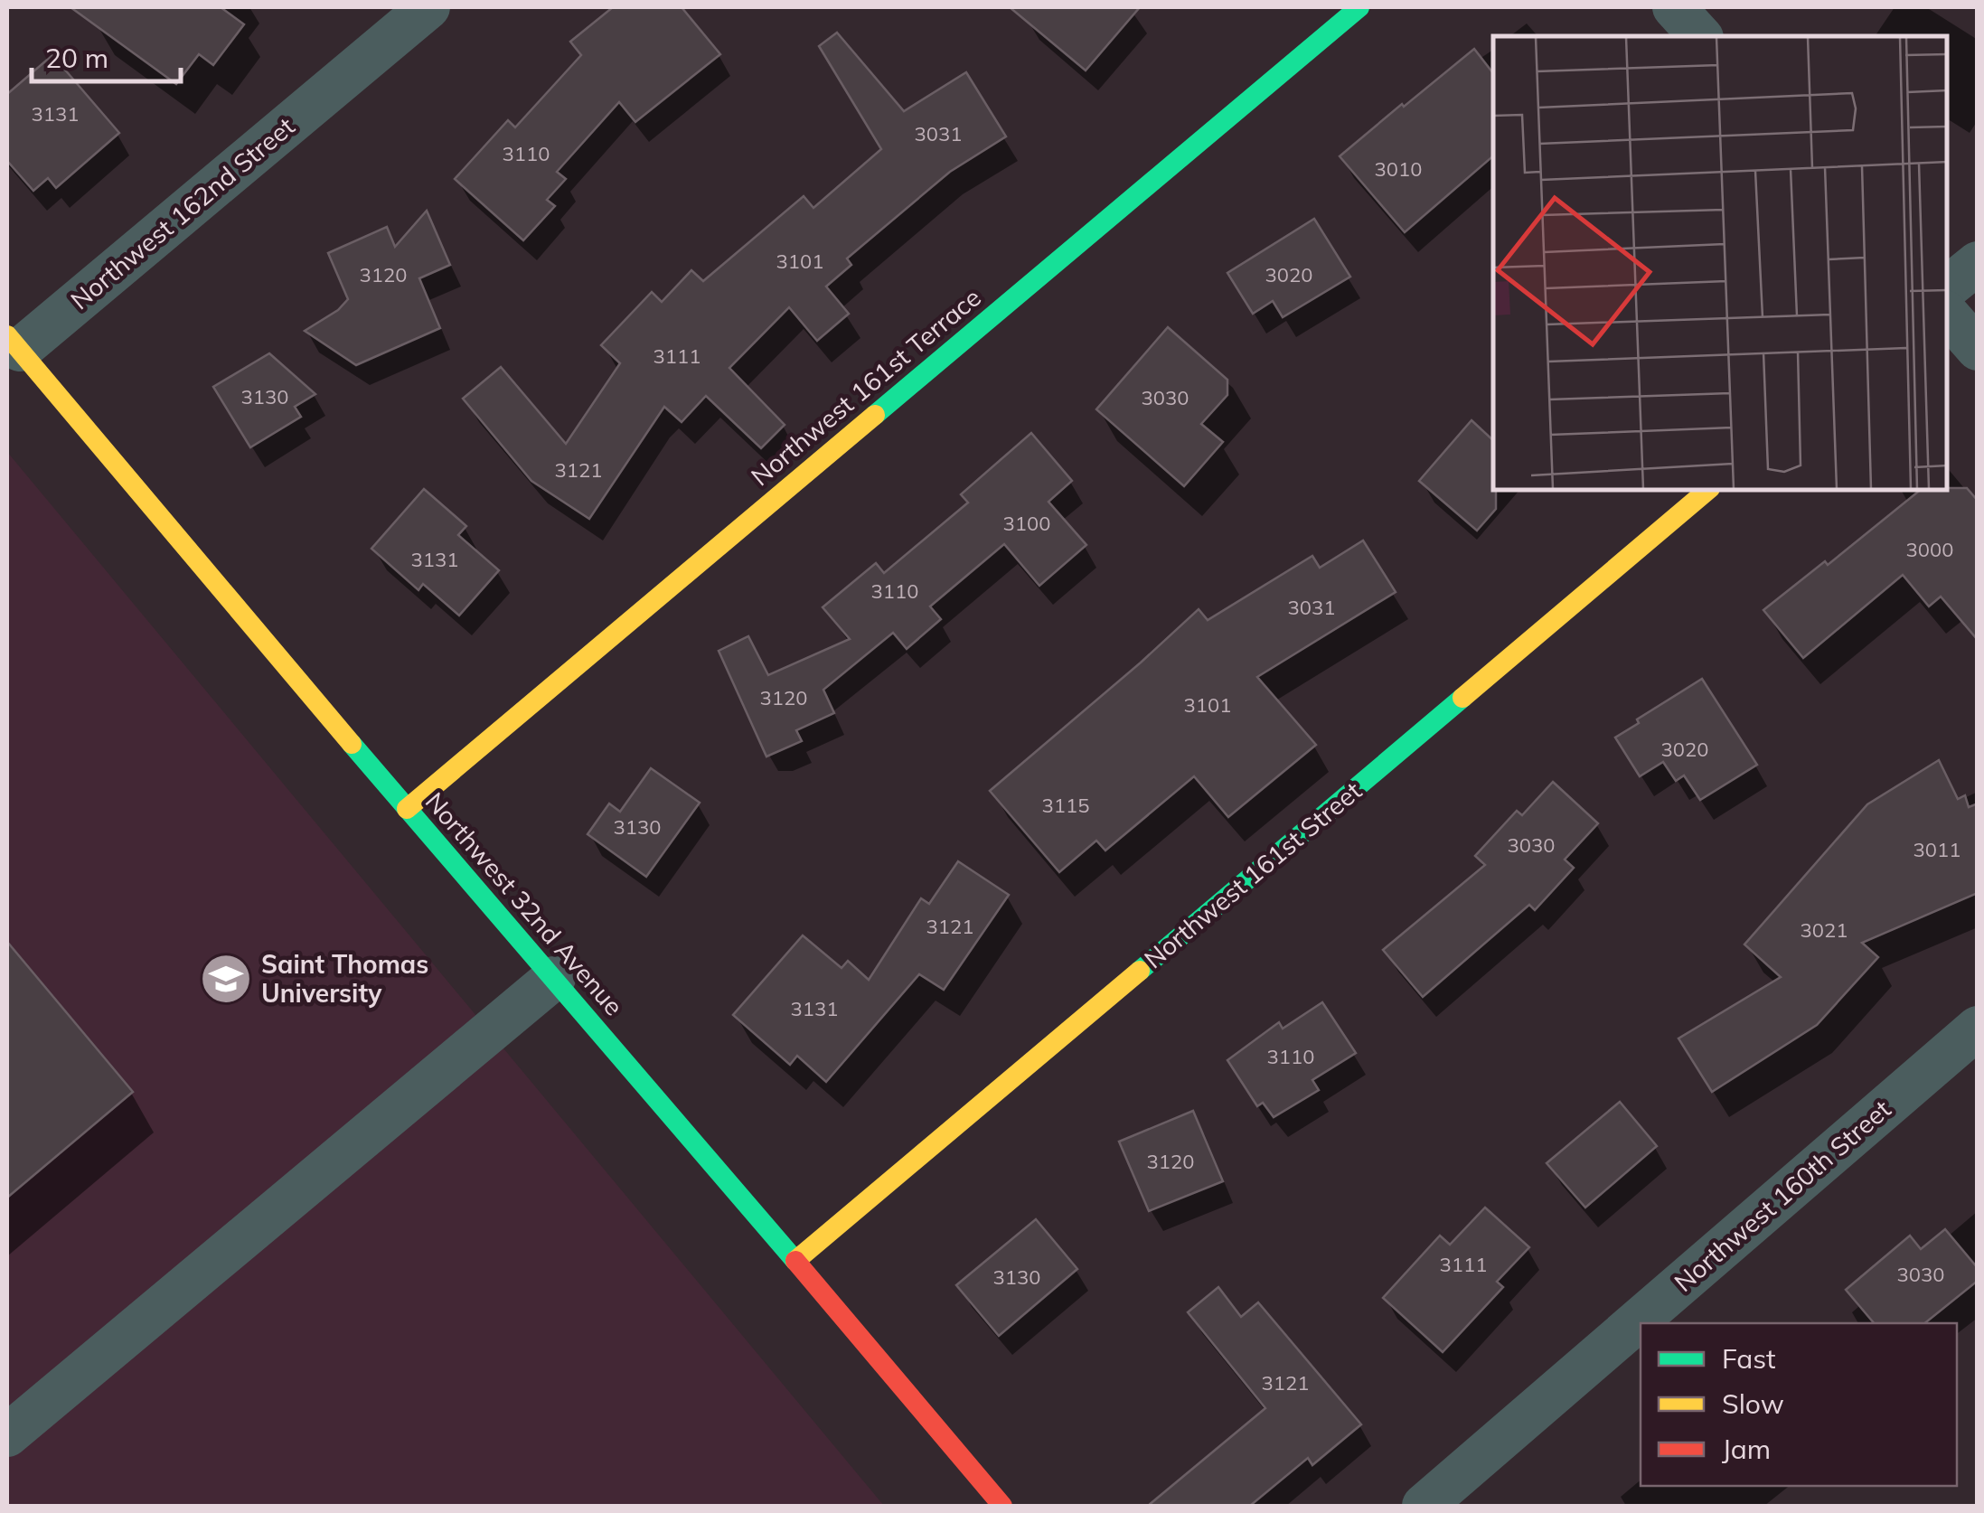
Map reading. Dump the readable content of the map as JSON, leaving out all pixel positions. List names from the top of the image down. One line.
{"streets":{"street":["Northwest 162nd Street","Northwest 161st Terrace","Northwest 161st Street","Northwest 32nd Avenue","Northwest 160th Street"]},"crossings":[["Northwest 162nd Street","Northwest 32nd Avenue"],["Northwest 161st Terrace","Northwest 32nd Avenue"],["Northwest 161st Street","Northwest 32nd Avenue"]],"places":{"school or university":["Saint Thomas University"]},"house_numbers":["3131","3031","3110","3010","3101","3120","3020","3111","3130","3030","3121","3100","3000","3131","3110","3031","3120","3101","3020","3115","3130","3030","3011","3121","3021","3131","3110","3120","3111","3030","3130","3121"],"legend":["Fast","Slow","Jam"],"scale_bar":"20 m"}
